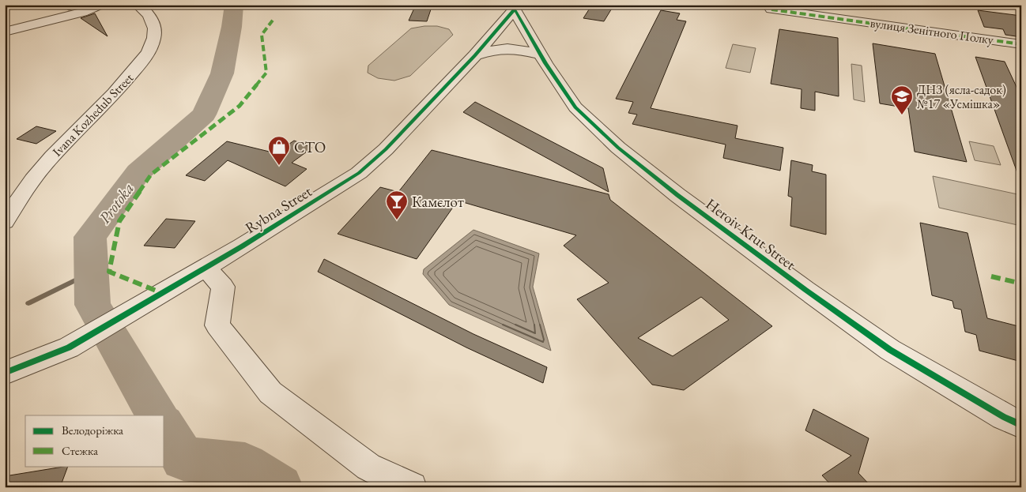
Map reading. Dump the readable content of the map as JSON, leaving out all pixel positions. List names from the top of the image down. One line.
{"streets":{"street":["вулиця Зенітного Полку","Ivana Kozhedub Street","Rybna Street","Heroiv Krut Street"]},"crossings":[["Rybna Street","Heroiv Krut Street"]],"water":["Protoka"],"places":{"school or university":["ДНЗ (ясла-садок) №17 «Усмішка»"],"shop":["СТО"],"bar":["Камєлот"]},"legend":["Велодоріжка","Стежка"]}
